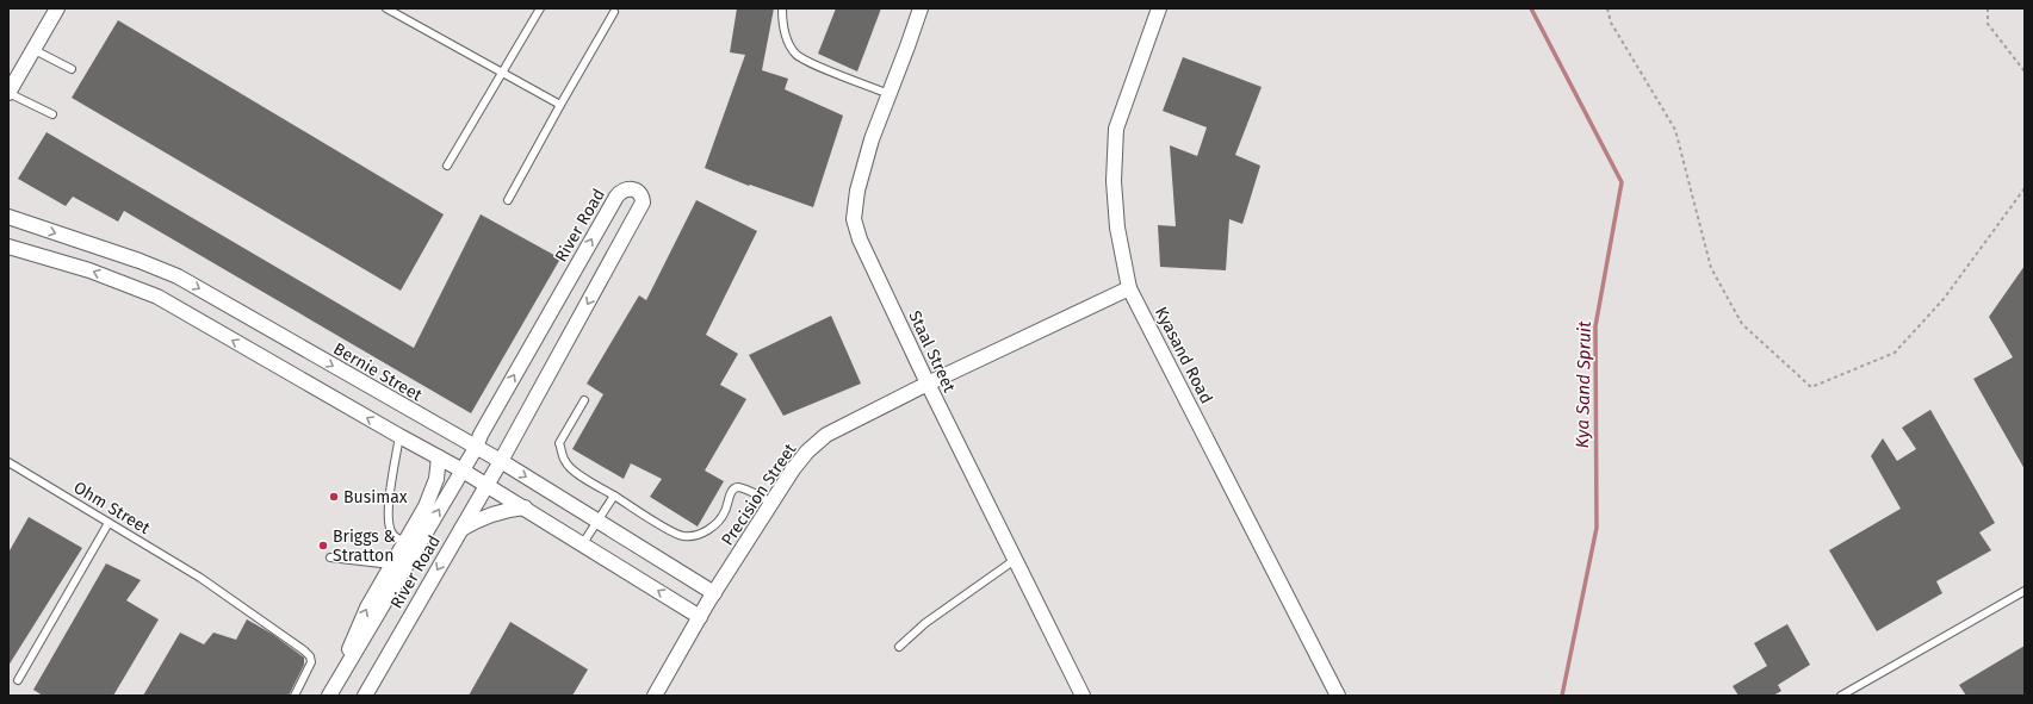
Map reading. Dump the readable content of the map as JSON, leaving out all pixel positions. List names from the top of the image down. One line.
{"streets":{"street":["River Road","Staal Street","Kyasand Road","Bernie Street","Precision Street"],"lane":["Ohm Street"]},"crossings":[["River Road","Bernie Street"],["Staal Street","Precision Street"],["Kyasand Road","Precision Street"],["Bernie Street","Precision Street"]],"water":["Kya Sand Spruit"],"places":["Busimax","Briggs & Stratton"]}
